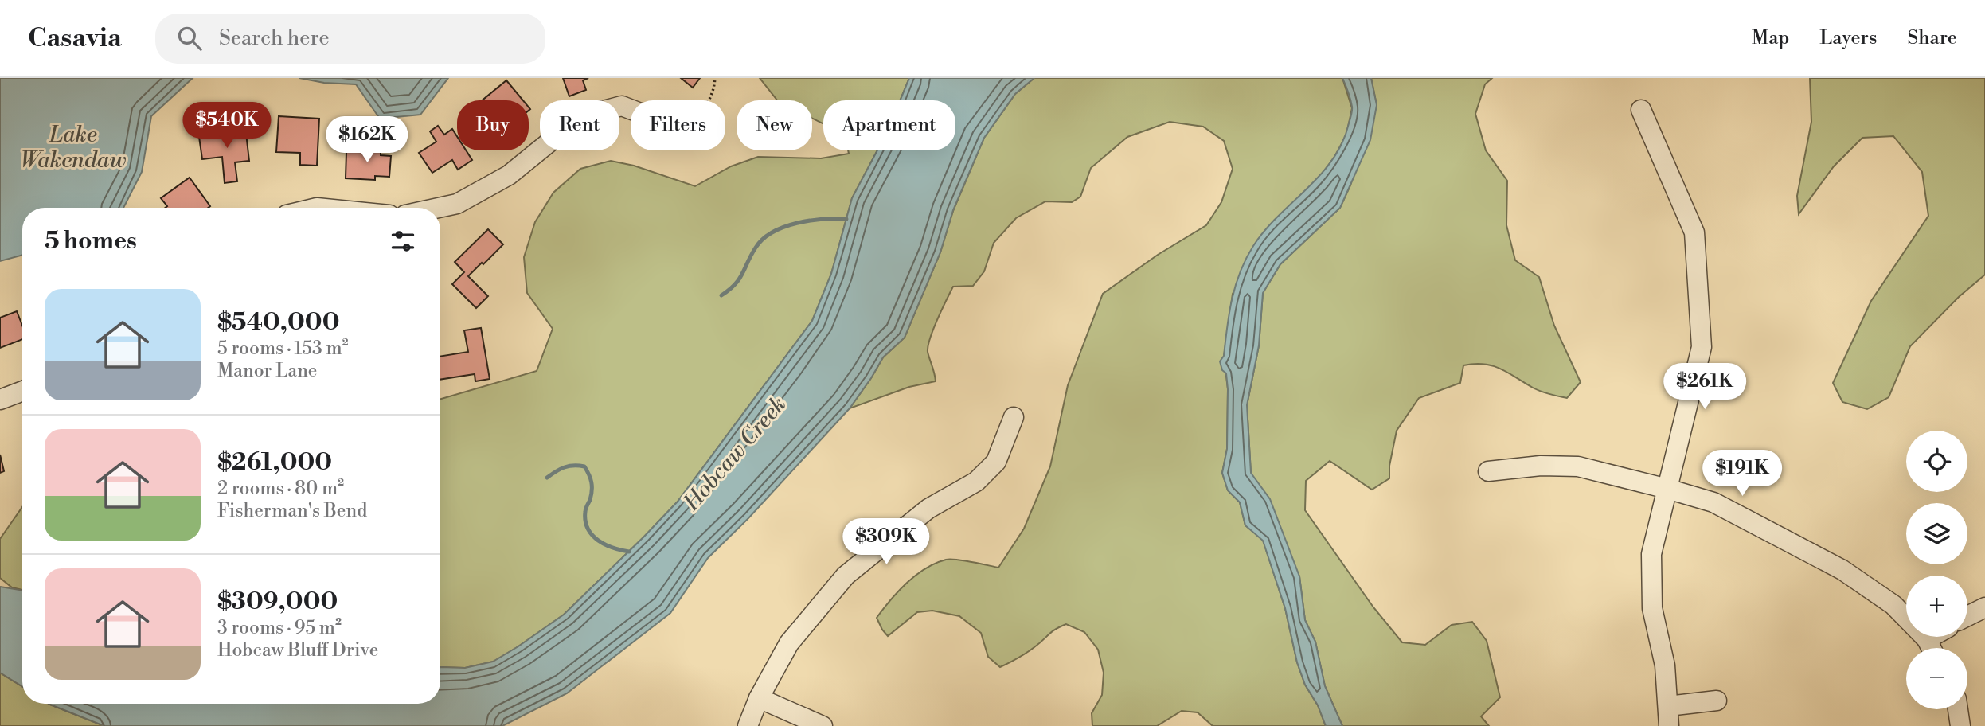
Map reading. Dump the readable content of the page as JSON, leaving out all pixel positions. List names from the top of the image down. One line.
{"water":["Lake Wakendaw","Hobcaw Creek"],"page":{"header":"Casavia","search":"Search here","nav":["Map","Layers","Share"],"chip":["Buy","Rent","Filters","New","Apartment"],"price":["$540K","$162K","$261K","$191K","$309K"],"heading":"5 homes","list":[{"name":"$540,000","note":"5 rooms · 153 m² · Manor Lane"},{"name":"$261,000","note":"2 rooms · 80 m² · Fisherman's Bend"},{"name":"$309,000","note":"3 rooms · 95 m² · Hobcaw Bluff Drive"}],"map_buttons":["+","−"]}}
